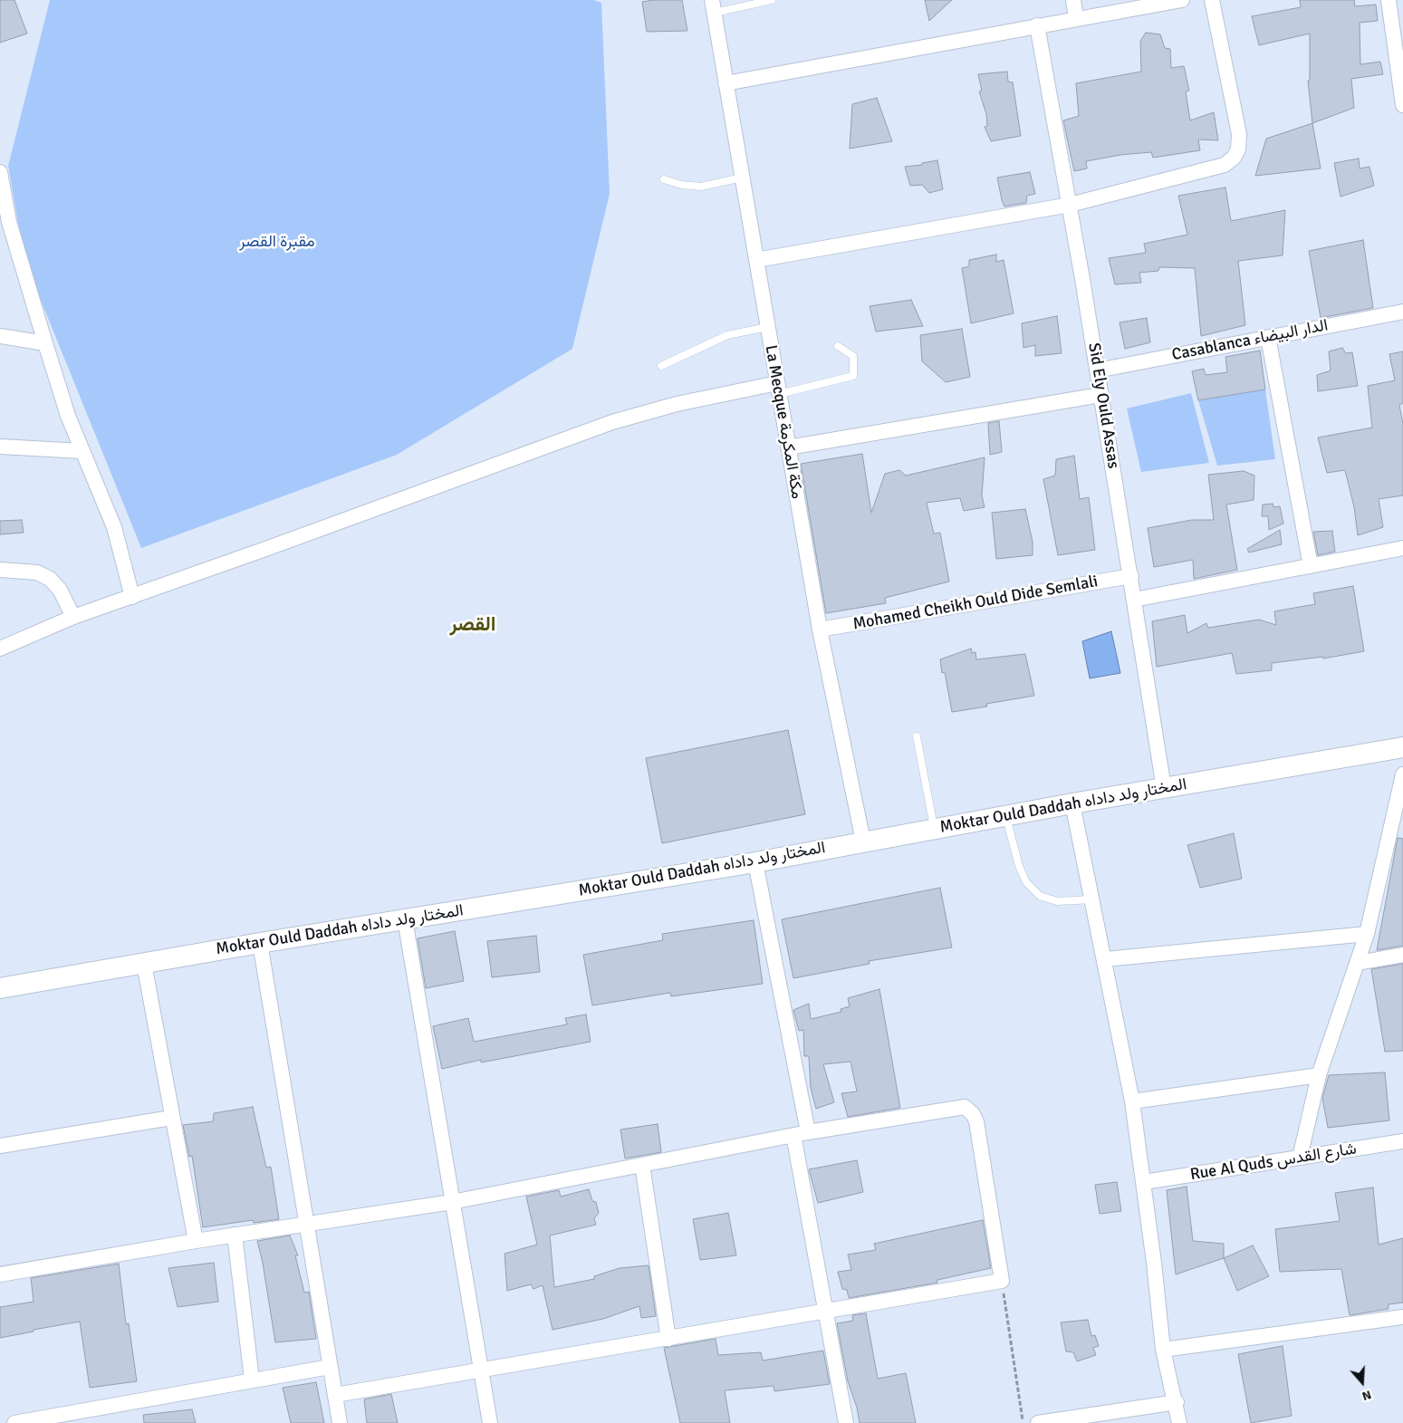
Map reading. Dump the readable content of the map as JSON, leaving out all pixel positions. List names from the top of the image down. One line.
{"streets":{"main road":["Moktar Ould Daddah المختار ولد داداه"],"street":["Casablanca الدار البيضاء","Sid Ely Ould Assas","La Mecque مكة المكرمة","Mohamed Cheikh Ould Dide Semlali","Rue Al Quds شارع القدس"]},"crossings":[["Casablanca الدار البيضاء","Sid Ely Ould Assas"],["Sid Ely Ould Assas","Mohamed Cheikh Ould Dide Semlali"],["Sid Ely Ould Assas","Moktar Ould Daddah المختار ولد داداه"],["La Mecque مكة المكرمة","Mohamed Cheikh Ould Dide Semlali"],["La Mecque مكة المكرمة","Moktar Ould Daddah المختار ولد داداه"]],"districts":["القصر"],"parks":["مقبرة القصر"],"north":"bottom"}
